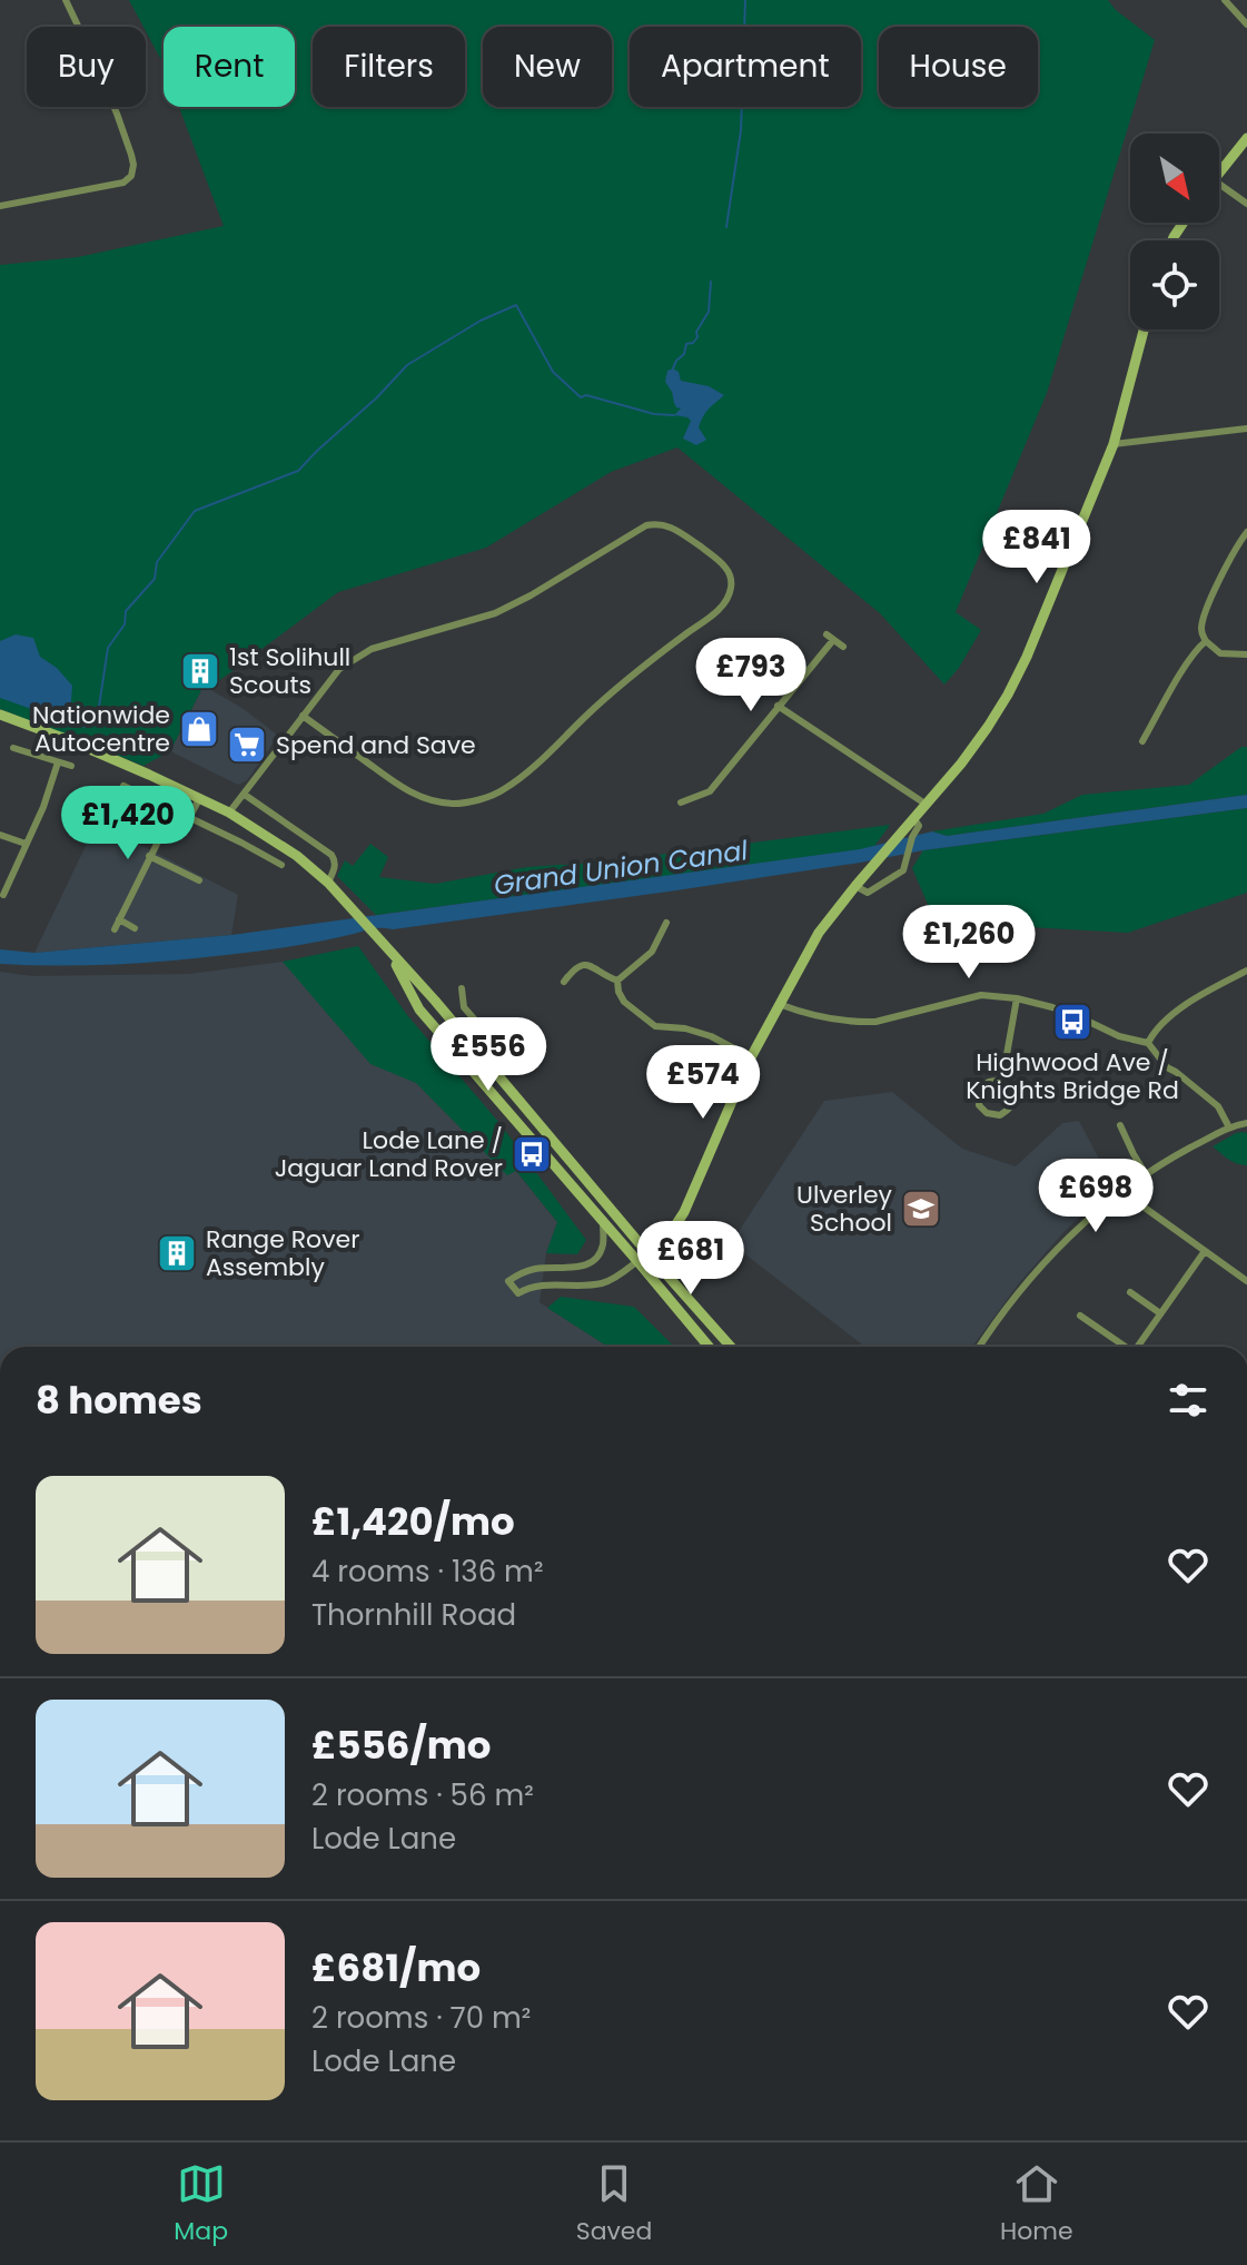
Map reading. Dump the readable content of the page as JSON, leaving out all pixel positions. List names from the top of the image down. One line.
{"water":["Grand Union Canal"],"places":{"building":["1st Solihull Scouts","Range Rover Assembly"],"shop":["Nationwide Autocentre"],"supermarket":["Spend and Save"],"bus stop":["Highwood Ave / Knights Bridge Rd","Lode Lane / Jaguar Land Rover"],"school or university":["Ulverley School"]},"north":"bottom right","page":{"chip":["Buy","Rent","Filters","New","Apartment","House"],"price":["£841","£793","£1,420","£1,260","£556","£574","£698","£681"],"heading":"8 homes","list":[{"name":"£1,420/mo","note":"4 rooms · 136 m² · Thornhill Road"},{"name":"£556/mo","note":"2 rooms · 56 m² · Lode Lane"},{"name":"£681/mo","note":"2 rooms · 70 m² · Lode Lane"}],"tabs":["Map","Saved","Home"]}}
